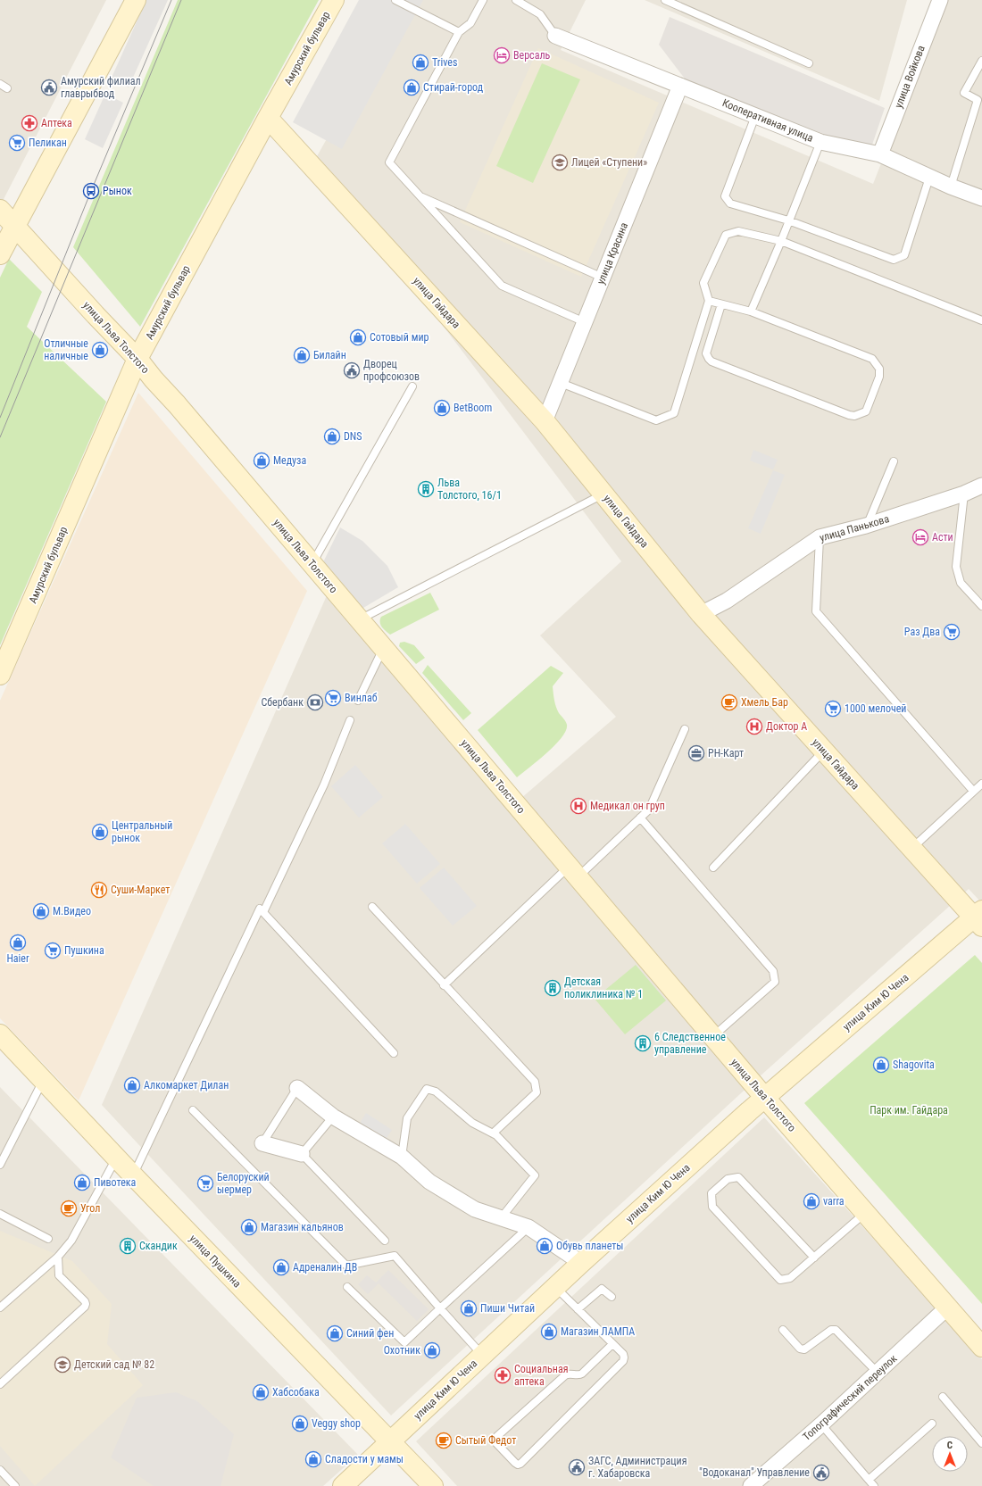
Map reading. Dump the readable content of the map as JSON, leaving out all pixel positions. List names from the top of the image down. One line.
{"streets":{"street":["Амурский бульвар","улица Войкова","Кооперативная улица","улица Красина","улица Гайдара","улица Льва Толстого","улица Панькова","улица Ким Ю Чена","улица Пушкина","Топографический переулок"]},"crossings":[["Амурский бульвар","улица Гайдара"],["Амурский бульвар","улица Льва Толстого"],["улица Войкова","Кооперативная улица"],["Кооперативная улица","улица Красина"],["улица Красина","улица Гайдара"],["улица Гайдара","улица Панькова"],["улица Гайдара","улица Ким Ю Чена"],["улица Льва Толстого","улица Ким Ю Чена"],["улица Льва Толстого","Топографический переулок"],["улица Ким Ю Чена","улица Пушкина"]],"parks":["Парк им. Гайдара"],"places":{"hotel":["Версаль","Асти"],"shop":["Trives","Стирай-город","Сотовый мир","Отличные наличные","Билайн","BetBoom","DNS","Медуза","Центральный рынок","М.Видео","Haier","Shagovita","Алкомаркет Дилан","Пивотека","varra","Магазин кальянов","Обувь планеты","Адреналин ДВ","Пиши Читай","Магазин ЛАМПА","Синий фен","Охотник","Хабсобака","Veggy shop","Сладости у мамы"],"public building":["Амурский филиал главрыбвод","Дворец профсоюзов","ЗАГС, Администрация г. Хабаровска","\"Водоканал\" Управление"],"pharmacy":["Аптека","Социальная аптека"],"supermarket":["Пеликан","Раз Два","Винлаб","1000 мелочей","Пушкина","Белоруский ыермер"],"school or university":["Лицей «Ступени»","Детский сад № 82"],"bus stop":["Рынок"],"building":["Льва Толстого, 16/1","Детская поликлиника № 1","6 Следственное управление","Скандик"],"bank":["Сбербанк"],"cafe":["Хмель Бар","Угол","Сытый Федот"],"hospital":["Доктор А","Медикал он груп"],"office":["РН-Карт"],"restaurant":["Суши-Маркет"]},"north":"top"}
